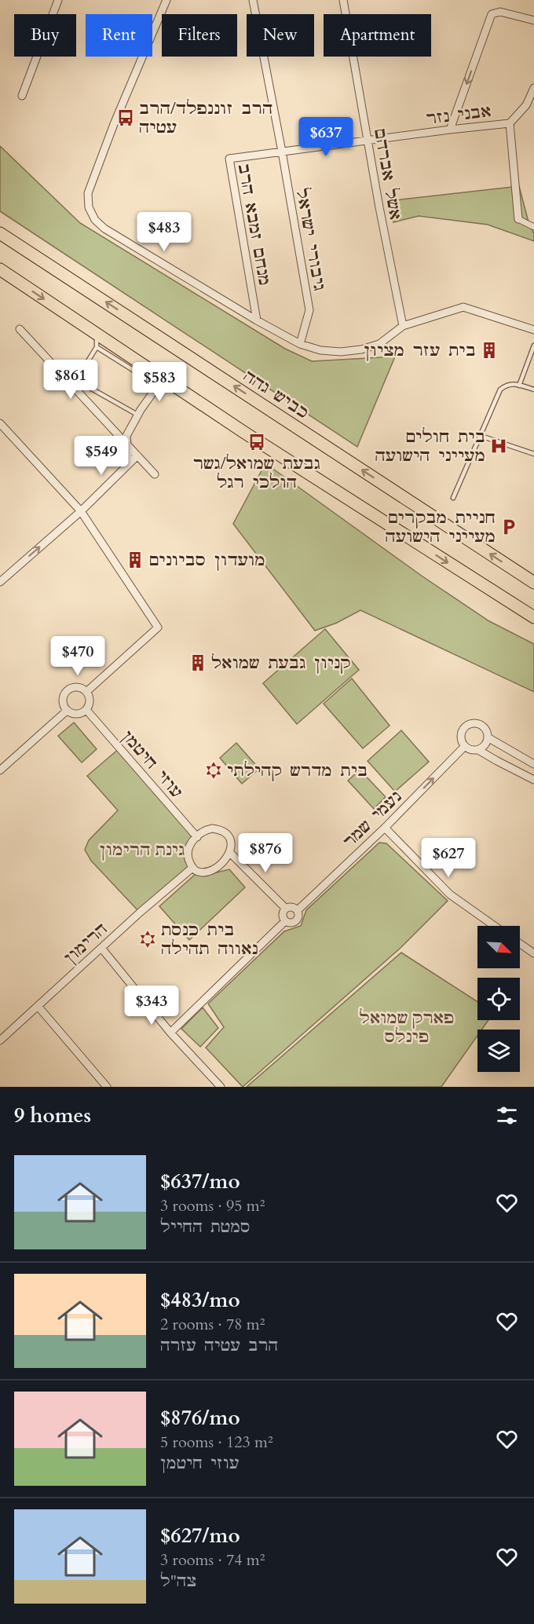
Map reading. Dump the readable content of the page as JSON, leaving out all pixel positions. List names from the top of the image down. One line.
{"streets":{"highway":["כביש גהה"],"street":["אבני נזר","אשל אברהם","מנחם זמבא הרב","גיבורי ישראל","עוזי חיטמן","נעמי שמר","הרימון"]},"crossings":[["אבני נזר","אשל אברהם"],["אבני נזר","מנחם זמבא הרב"],["אבני נזר","גיבורי ישראל"],["מנחם זמבא הרב","גיבורי ישראל"],["עוזי חיטמן","הרימון"]],"one_way":["נעמי שמר"],"parks":["גינת הרימון","פארק שמואל פינלס"],"places":{"bus stop":["הרב זוננפלד/הרב עטיה","גבעת שמואל/גשר הולכי רגל"],"building":["בית עזר מציון","מועדון סביונים","קניון גבעת שמואל"],"hospital":["בית חולים מעייני הישועה"],"parking":["חניית מבקרים מעייני הישועה"],"synagogue":["בית מדרש קהילתי","בית כנסת נאווה תהילה"]},"north":"bottom right","page":{"chip":["Buy","Rent","Filters","New","Apartment"],"price":["$637","$483","$861","$583","$549","$470","$876","$627","$343"],"heading":"9 homes","list":[{"name":"$637/mo","note":"3 rooms · 95 m² · סמטת החייל"},{"name":"$483/mo","note":"2 rooms · 78 m² · הרב עטיה עזרה"},{"name":"$876/mo","note":"5 rooms · 123 m² · עוזי חיטמן"},{"name":"$627/mo","note":"3 rooms · 74 m² · צה\"ל"}]}}
